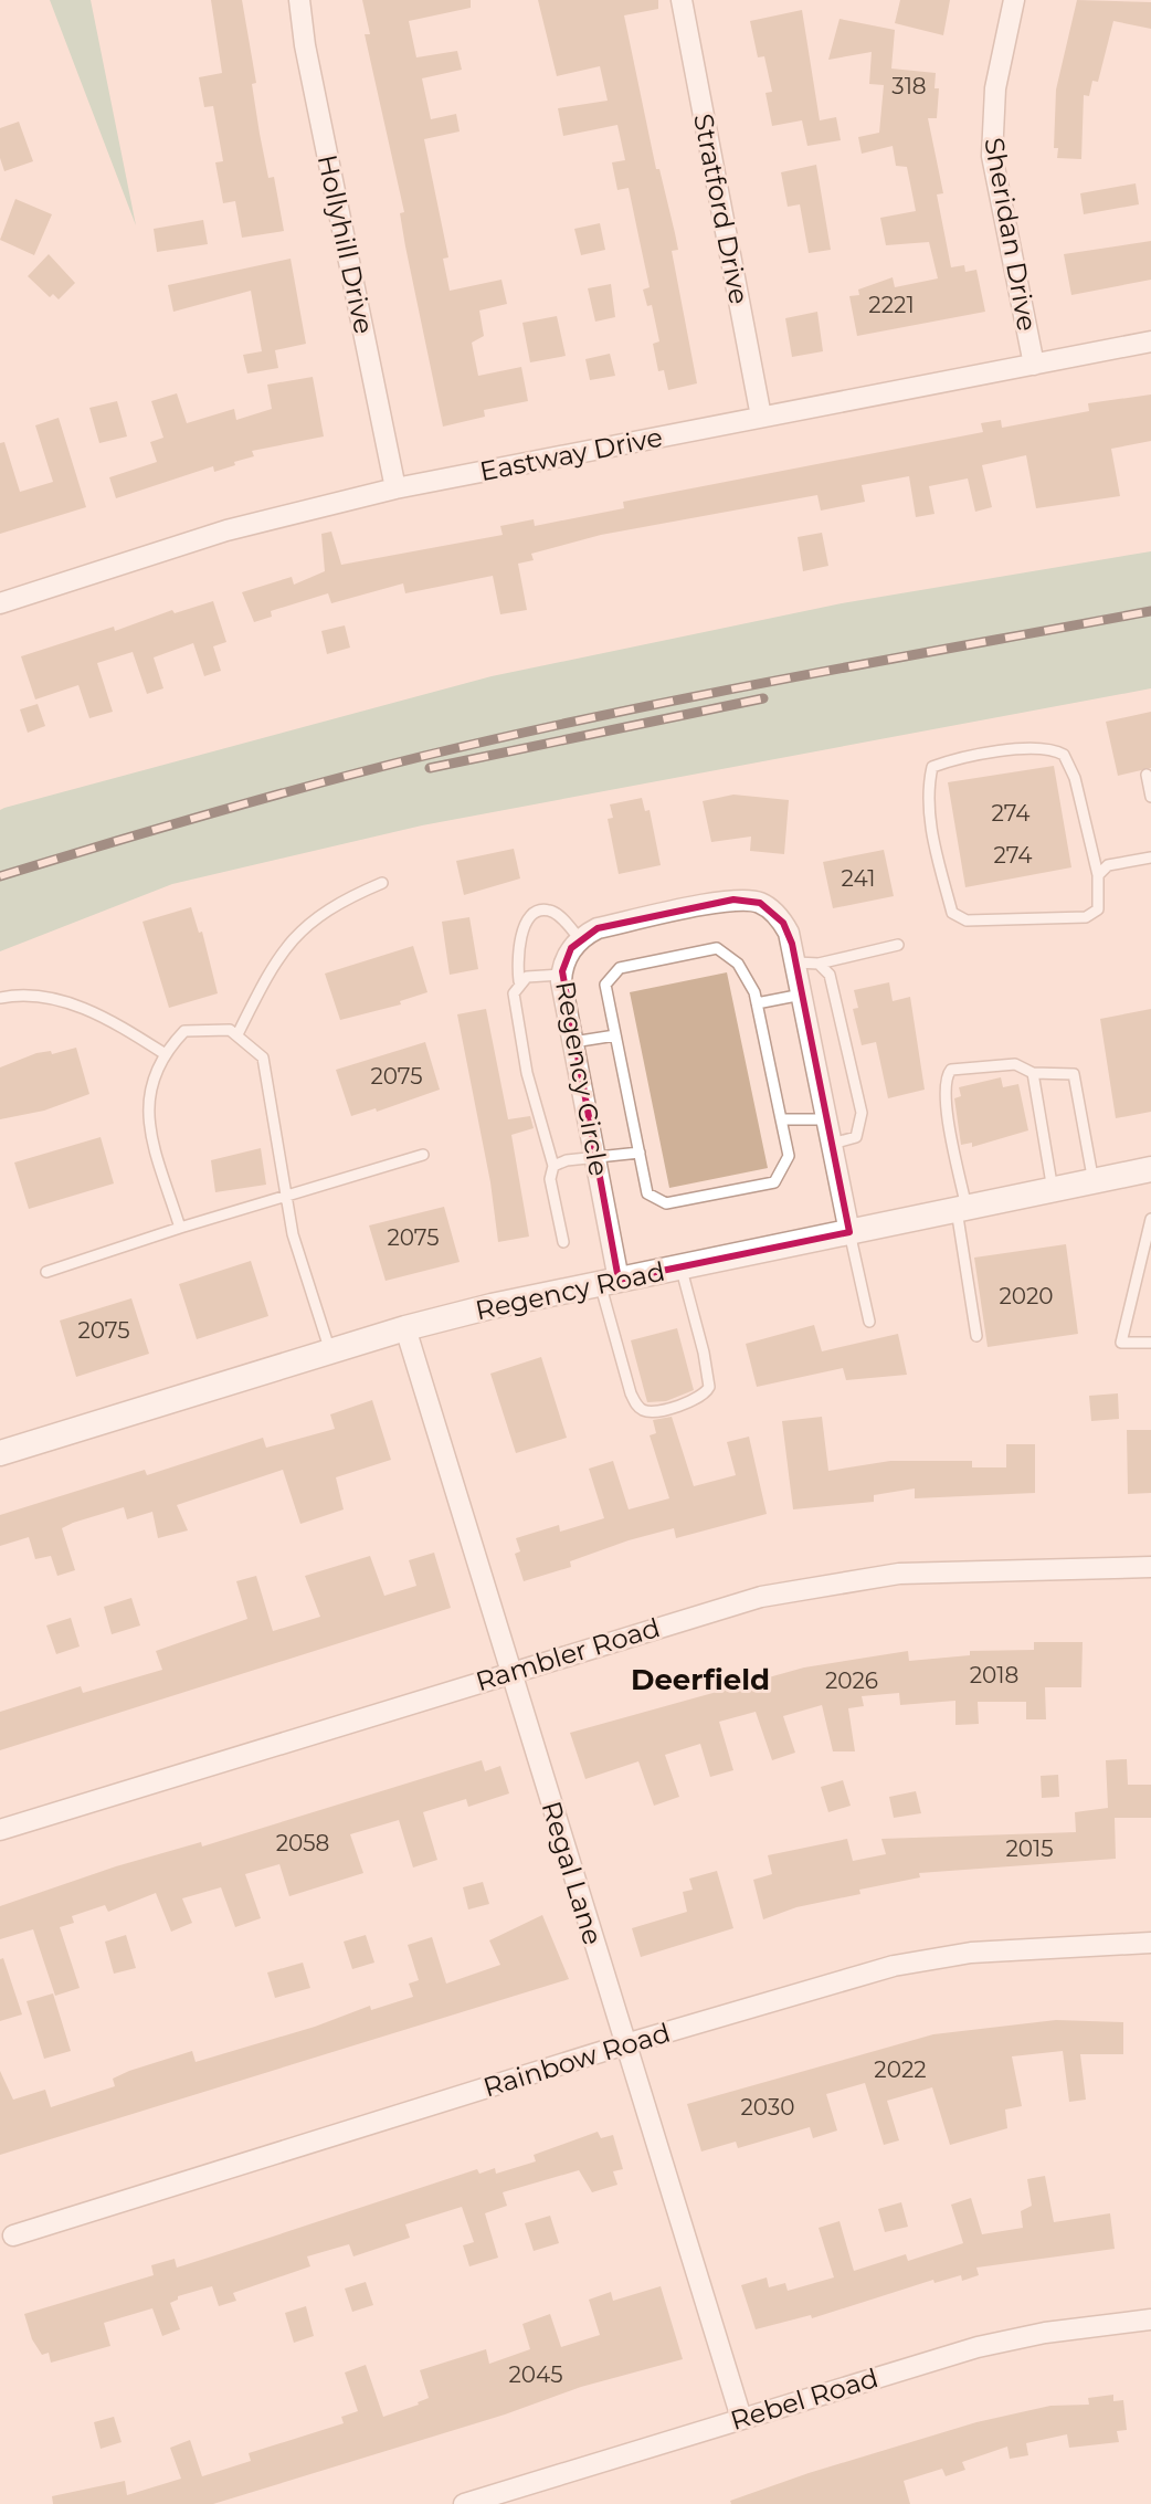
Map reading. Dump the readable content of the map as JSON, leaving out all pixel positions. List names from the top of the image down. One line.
{"streets":{"street":["Stratford Drive","Sheridan Drive","Hollyhill Drive","Eastway Drive","Regency Circle","Regency Road","Rambler Road","Regal Lane","Rainbow Road","Rebel Road"]},"crossings":[["Stratford Drive","Eastway Drive"],["Sheridan Drive","Eastway Drive"],["Hollyhill Drive","Eastway Drive"],["Regency Circle","Regency Road"],["Regency Road","Regal Lane"],["Rambler Road","Regal Lane"],["Regal Lane","Rainbow Road"],["Regal Lane","Rebel Road"]],"districts":["Deerfield"],"house_numbers":["318","2221","274","274","241","2075","2075","2020","2075","2018","2026","2058","2015","2022","2030","2045"]}
